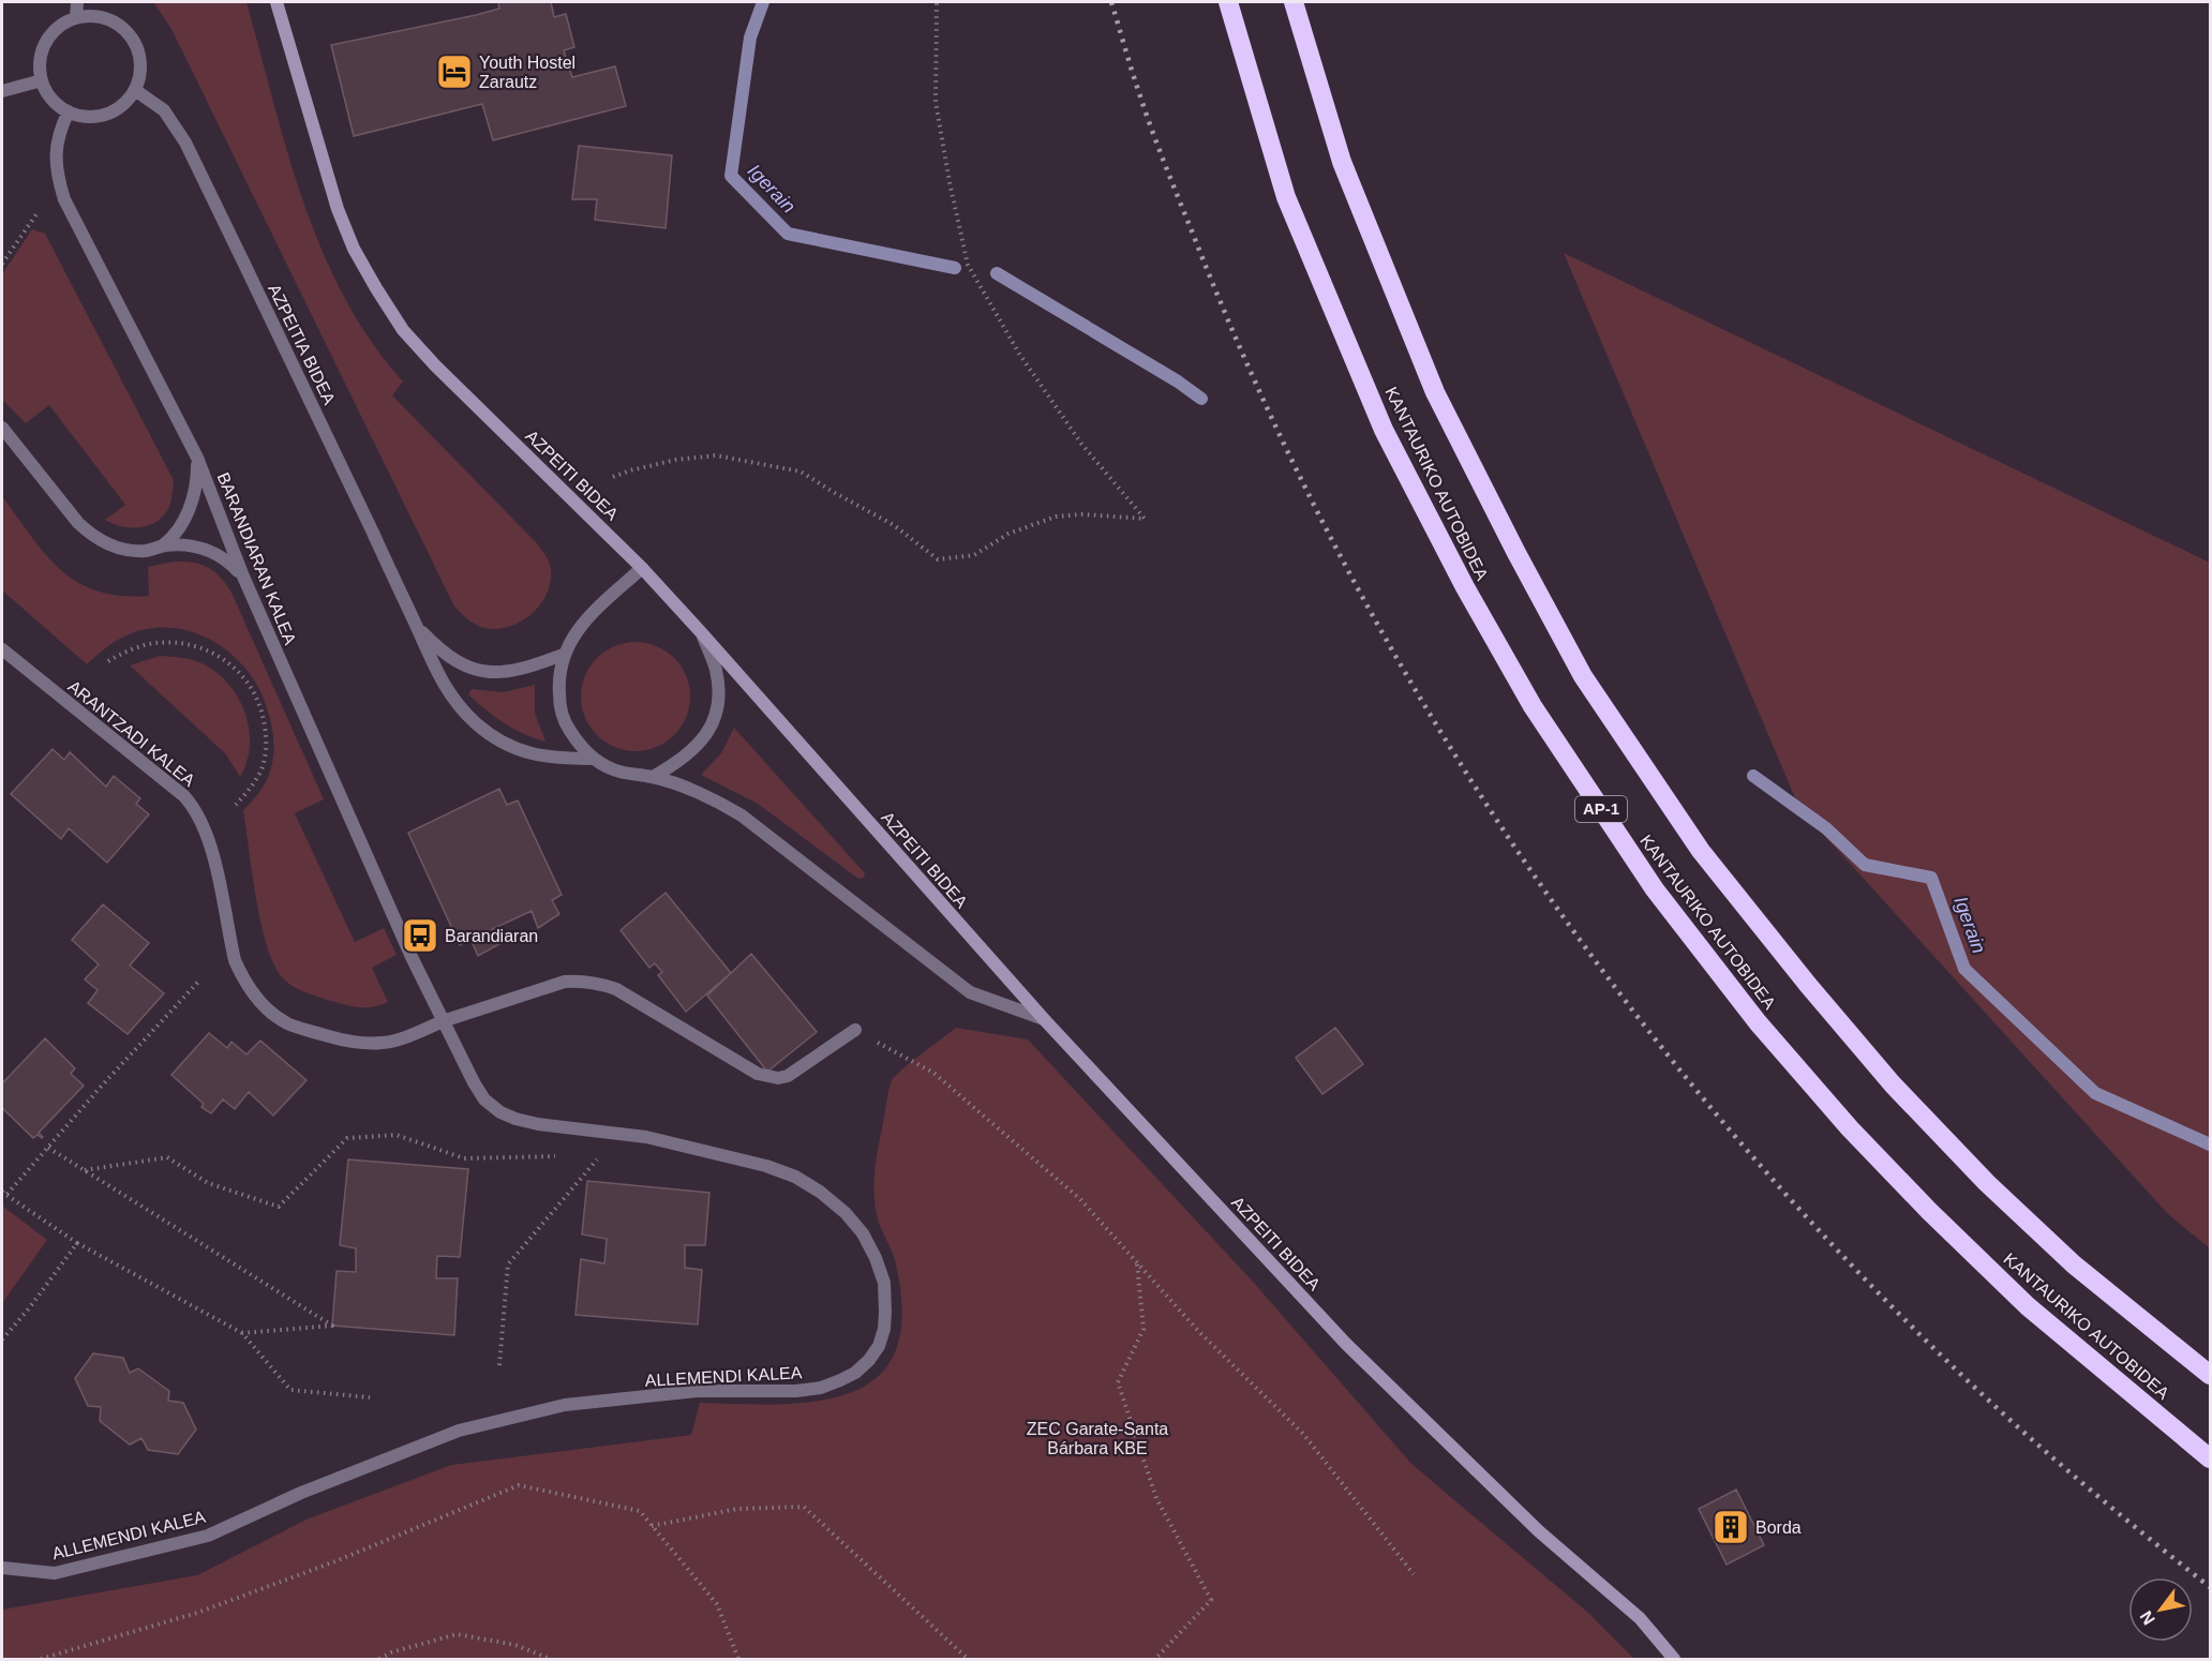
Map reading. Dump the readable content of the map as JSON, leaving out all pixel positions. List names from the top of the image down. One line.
{"streets":{"highway":["KANTAURIKO AUTOBIDEA","AP-1"],"main road":["AZPEITI BIDEA"],"street":["AZPEITIA BIDEA","BARANDIARAN KALEA","ARANTZADI KALEA","ALLEMENDI KALEA"]},"crossings":[["AZPEITIA BIDEA","AZPEITI BIDEA"],["AZPEITIA BIDEA","BARANDIARAN KALEA"],["BARANDIARAN KALEA","ARANTZADI KALEA"],["BARANDIARAN KALEA","ALLEMENDI KALEA"],["ARANTZADI KALEA","ALLEMENDI KALEA"]],"water":["Igerain"],"parks":["ZEC Garate-Santa Bárbara KBE"],"places":{"hotel":["Youth Hostel Zarautz"],"bus stop":["Barandiaran"],"building":["Borda"]},"north":"bottom left"}
